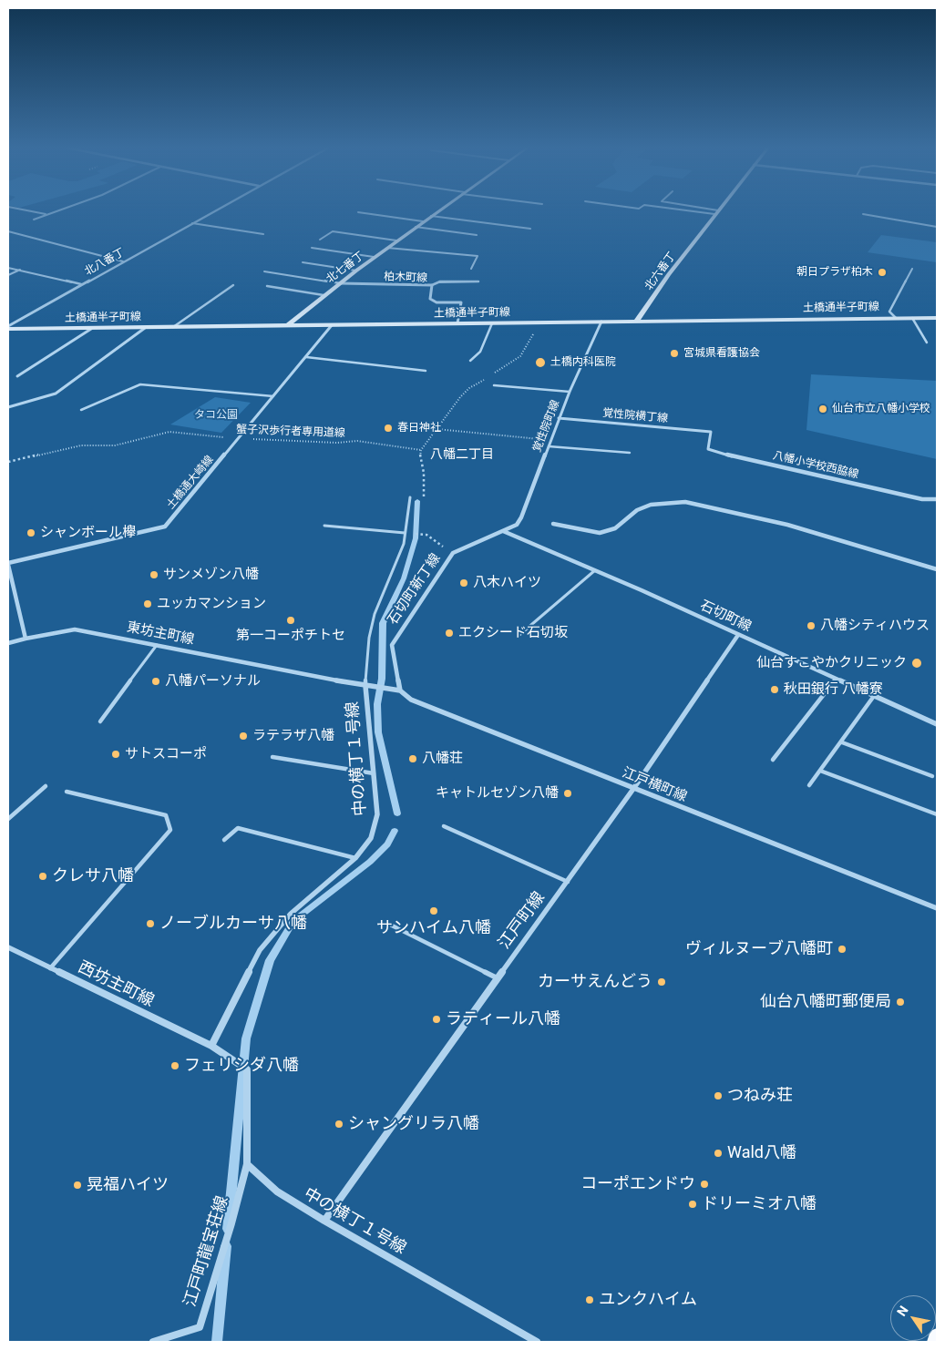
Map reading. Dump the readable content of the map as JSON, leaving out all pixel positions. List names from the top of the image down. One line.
{"streets":{"street":["北八番丁","北七番丁","北六番丁","柏木町線","土橋通半子町線","覚性院横丁線","覚性院町線","八幡小学校西脇線","土橋通大崎線","石切町新丁線","石切町線","東坊主町線","中の横丁１号線","江戸横町線","江戸町線","西坊主町線","江戸町龍宝荘線"],"path":["蟹子沢歩行者専用道線"]},"crossings":[["北八番丁","土橋通半子町線"],["北七番丁","柏木町線"],["北七番丁","土橋通半子町線"],["北六番丁","土橋通半子町線"],["柏木町線","土橋通半子町線"],["土橋通半子町線","覚性院町線"],["土橋通半子町線","土橋通大崎線"],["覚性院横丁線","覚性院町線"],["覚性院横丁線","八幡小学校西脇線"],["覚性院町線","石切町新丁線"],["覚性院町線","石切町線"],["蟹子沢歩行者専用道線","土橋通大崎線"],["石切町新丁線","石切町線"],["石切町新丁線","江戸横町線"],["石切町線","江戸町線"],["東坊主町線","中の横丁１号線"],["東坊主町線","江戸横町線"],["中の横丁１号線","江戸横町線"],["中の横丁１号線","江戸町線"],["中の横丁１号線","西坊主町線"],["中の横丁１号線","江戸町龍宝荘線"],["江戸横町線","江戸町線"]],"districts":["八幡二丁目"],"parks":["タコ公園"],"places":["朝日プラザ柏木","宮城県看護協会","土橋内科医院","仙台市立八幡小学校","春日神社","シャンボール欅","サンメゾン八幡","八木ハイツ","ユッカマンション","第一コーポチトセ","八幡シティハウス","エクシード石切坂","仙台すこやかクリニック","八幡パーソナル","秋田銀行 八幡寮","ラテラザ八幡","サトスコーポ","八幡荘","キャトルセゾン八幡","クレサ八幡","サンハイム八幡","ノーブルカーサ八幡","ヴィルヌーブ八幡町","カーサえんどう","仙台八幡町郵便局","ラティール八幡","フェリシダ八幡","つねみ荘","シャングリラ八幡","Wald八幡","コーポエンドウ","晃福ハイツ","ドリーミオ八幡","ユンクハイム"],"north":"top left"}
